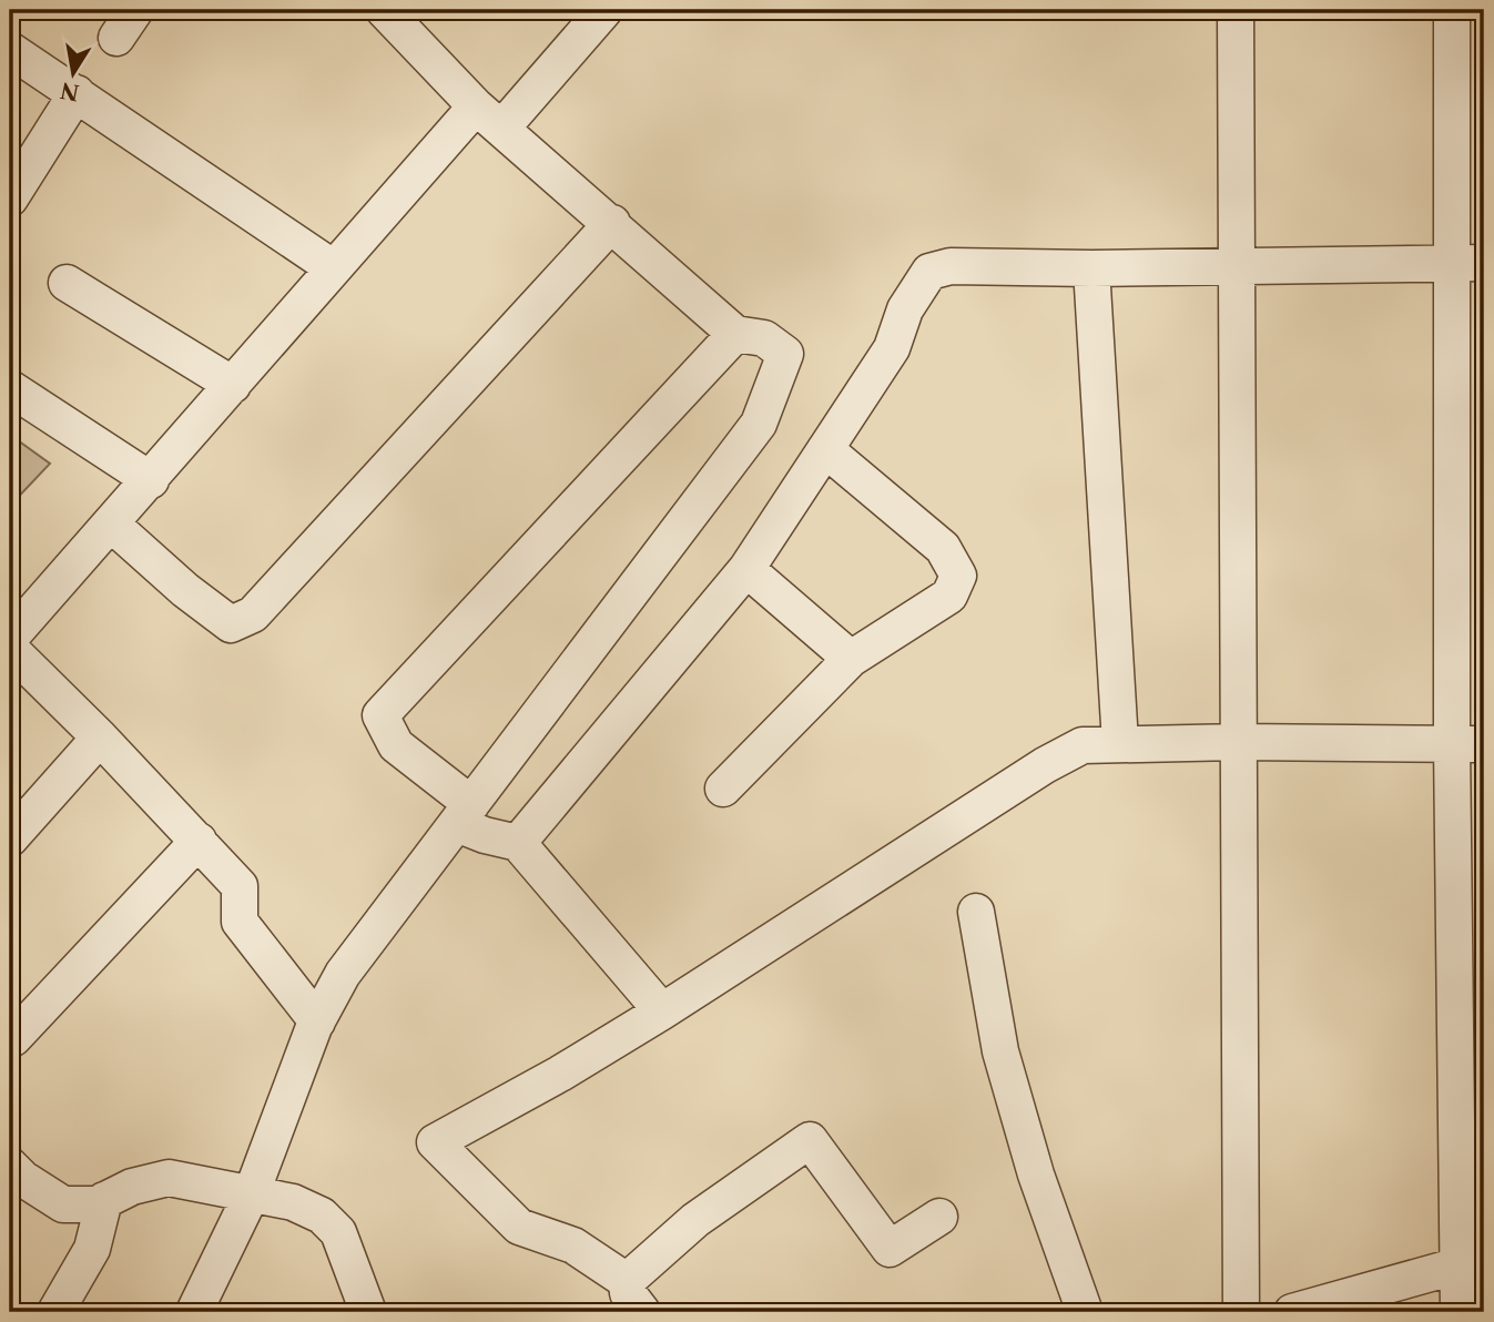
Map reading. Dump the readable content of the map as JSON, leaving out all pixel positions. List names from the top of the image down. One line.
{"north":"bottom"}
